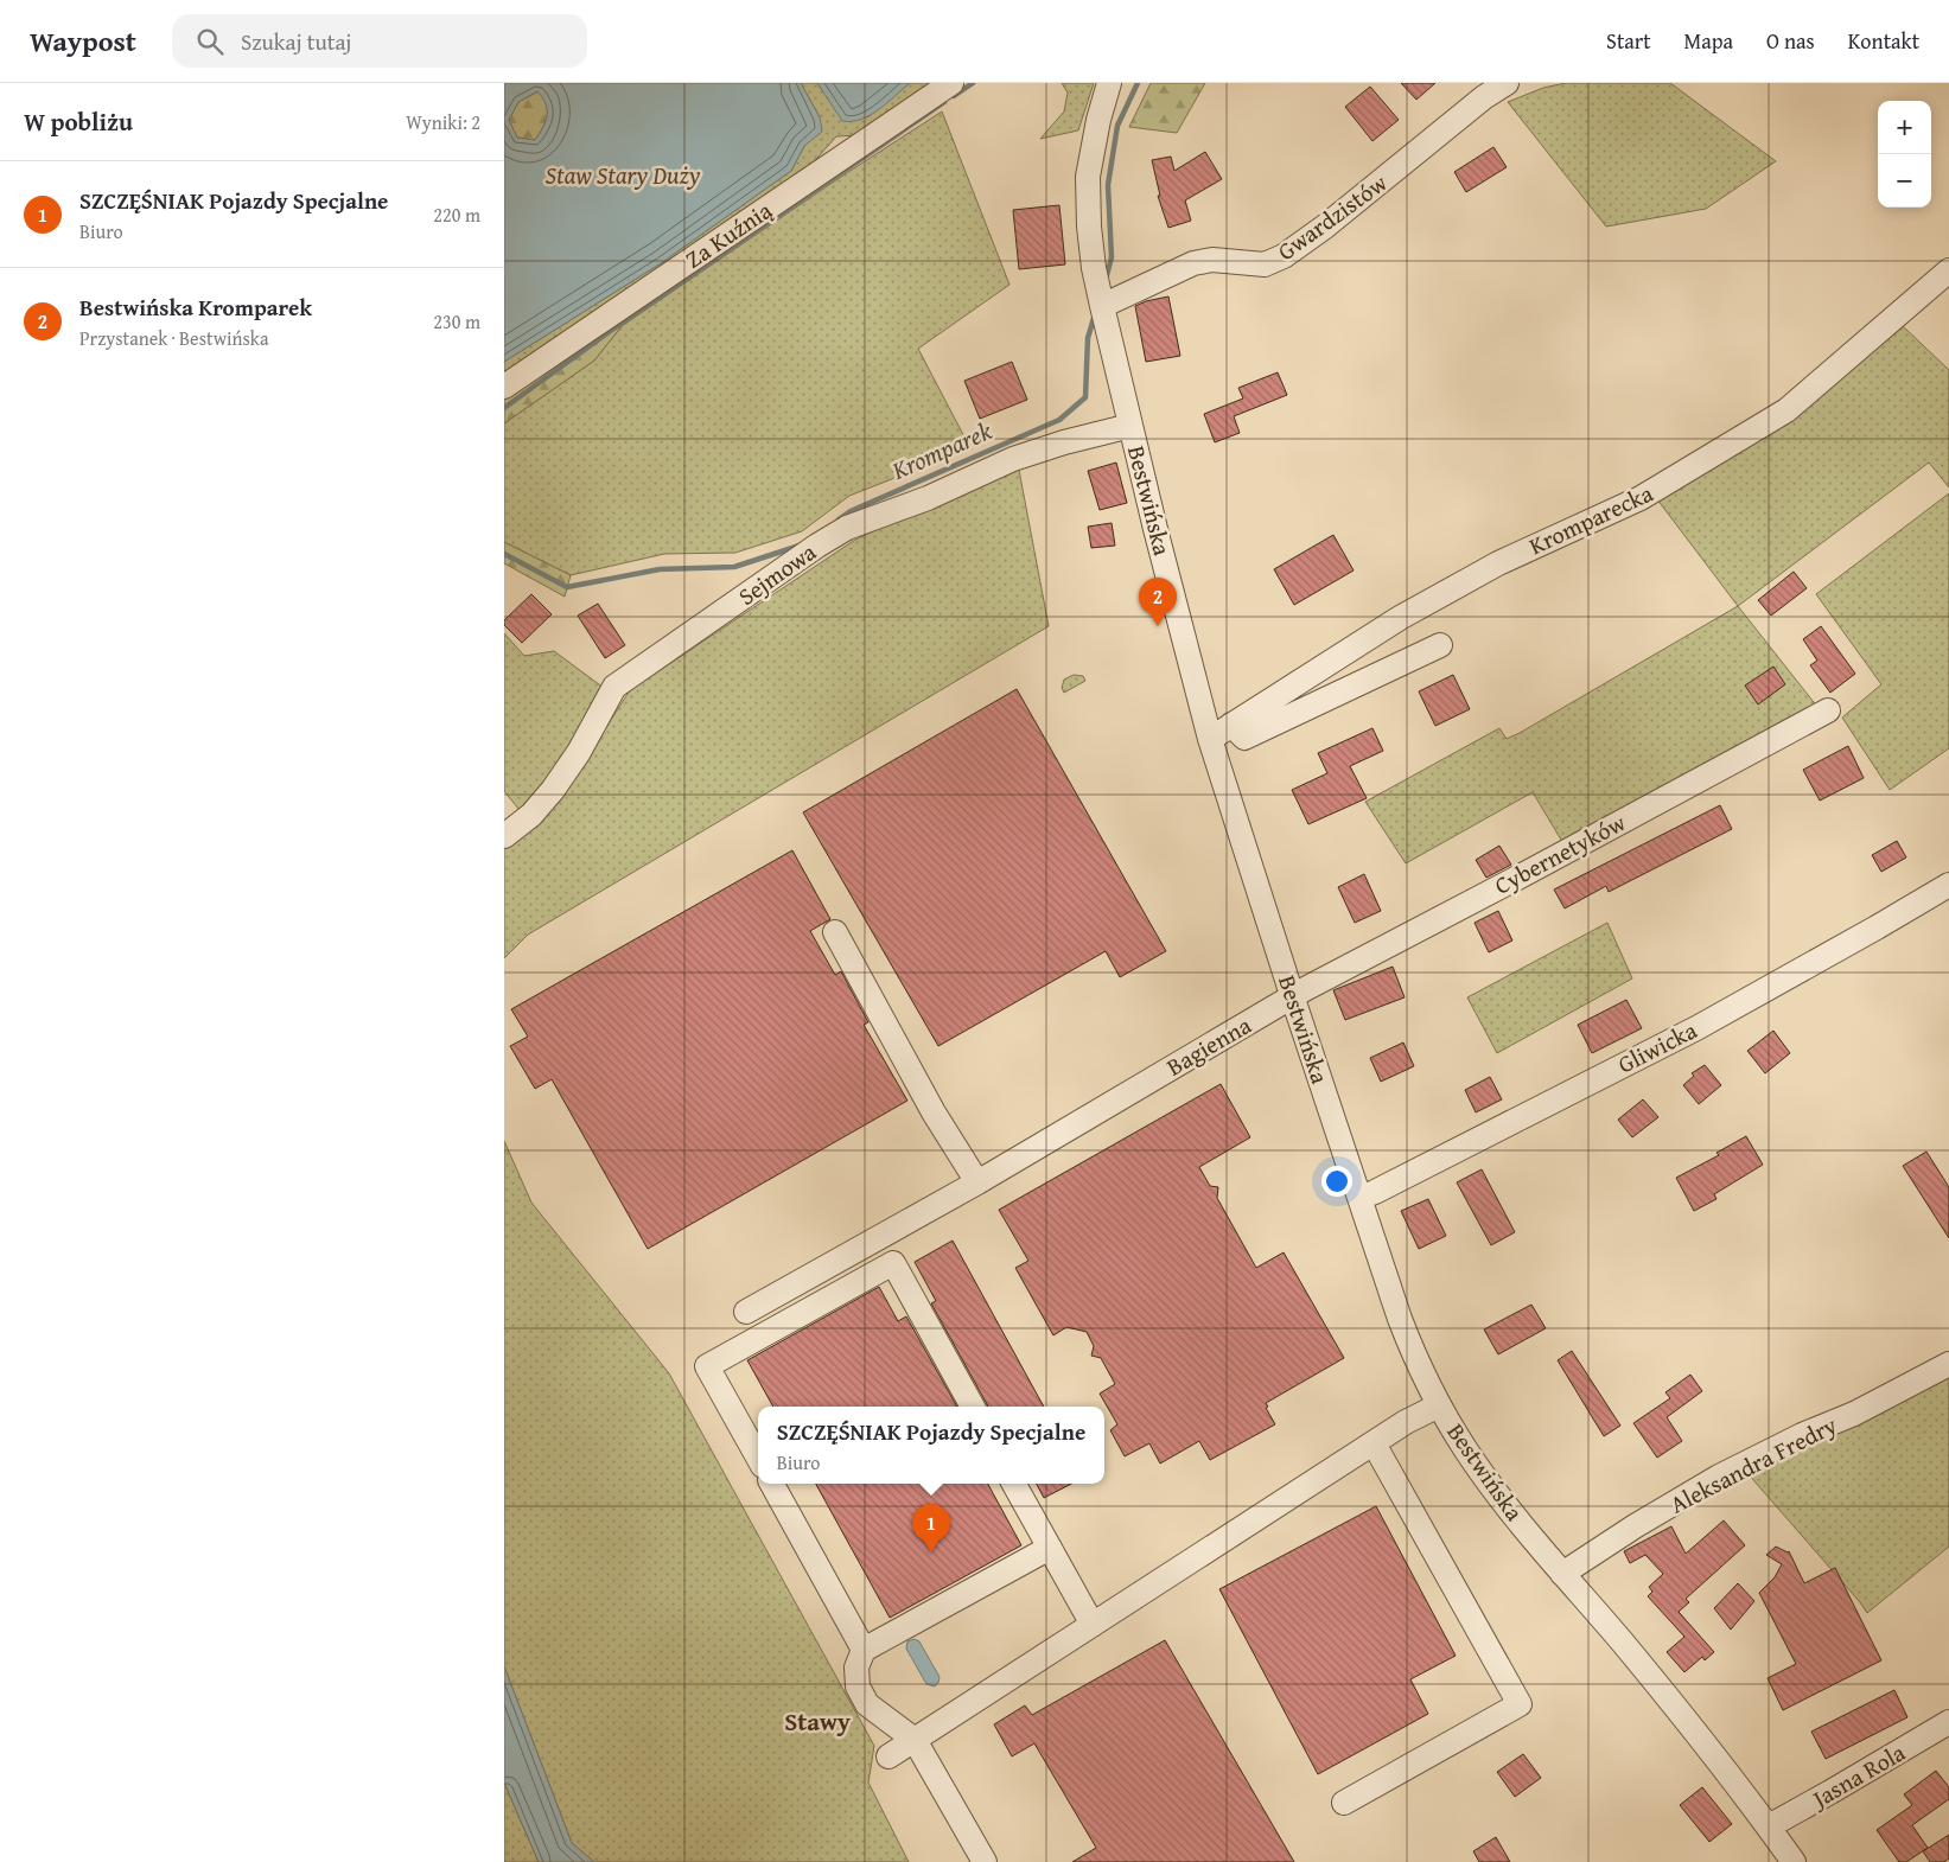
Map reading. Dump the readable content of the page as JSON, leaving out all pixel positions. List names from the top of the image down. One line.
{"streets":{"street":["Gwardzistów","Za Kuźnią","Bestwińska","Kromparecka","Sejmowa","Cybernetyków","Bagienna","Gliwicka","Aleksandra Fredry","Jasna Rola"]},"crossings":[["Gwardzistów","Bestwińska"],["Bestwińska","Kromparecka"],["Bestwińska","Sejmowa"],["Bestwińska","Cybernetyków"],["Bestwińska","Bagienna"],["Bestwińska","Gliwicka"],["Bestwińska","Aleksandra Fredry"],["Bestwińska","Jasna Rola"],["Cybernetyków","Bagienna"]],"districts":["Stawy"],"water":["Staw Stary Duży","Kromparek"],"page":{"header":"Waypost","search":"Szukaj tutaj","nav":["Start","Mapa","O nas","Kontakt"],"heading":["W pobliżu","Wyniki: 2"],"map_buttons":["+","−"],"list":[{"mark":"1","name":"SZCZĘŚNIAK Pojazdy Specjalne","note":"Biuro","value":"220 m"},{"mark":"2","name":"Bestwińska Kromparek","note":"Przystanek · Bestwińska","value":"230 m"}],"pins":["2","1"],"popup":["SZCZĘŚNIAK Pojazdy Specjalne","Biuro"]}}
